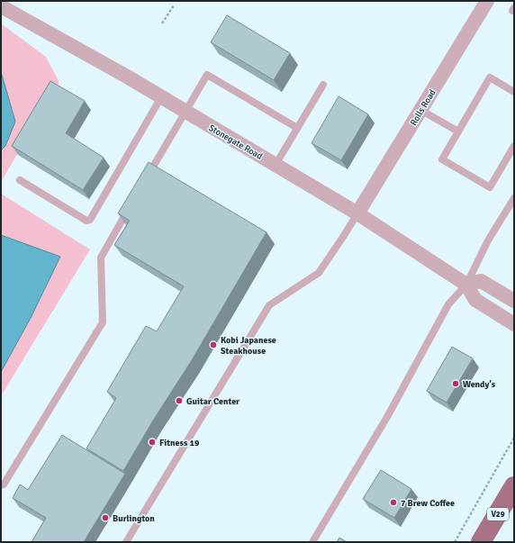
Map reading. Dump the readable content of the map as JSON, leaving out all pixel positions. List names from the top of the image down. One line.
{"streets":{"main road":["V29"],"street":["Rolls Road","Stonegate Road"]},"crossings":[["Rolls Road","Stonegate Road"]],"places":["Kobi Japanese Steakhouse","Wendy's","Guitar Center","Fitness 19","7 Brew Coffee","Burlington"]}
